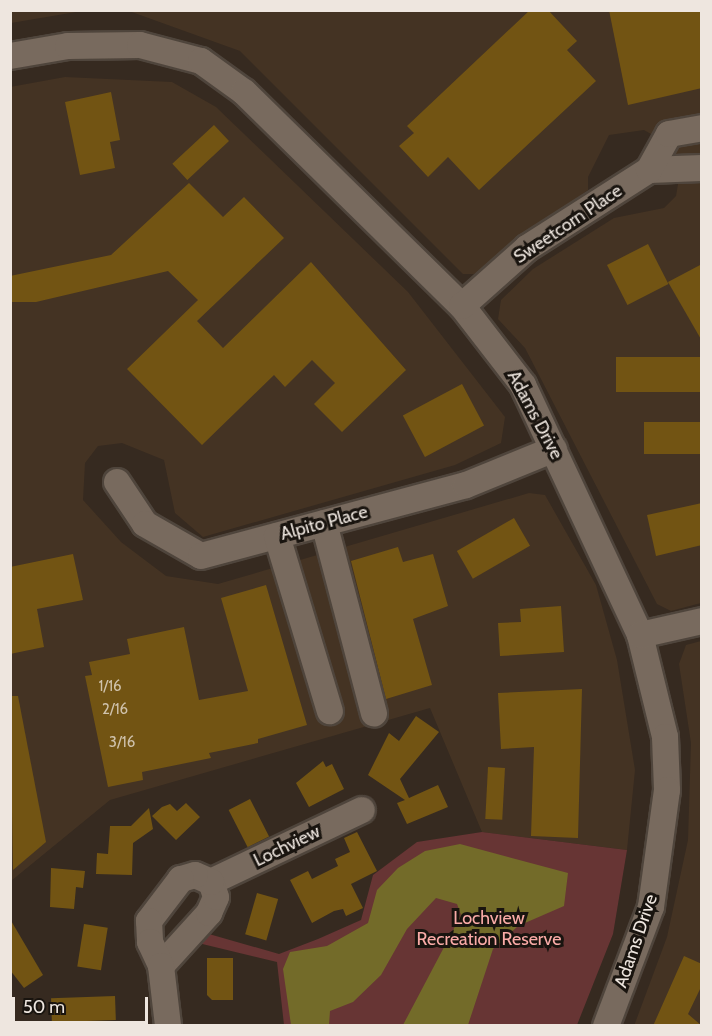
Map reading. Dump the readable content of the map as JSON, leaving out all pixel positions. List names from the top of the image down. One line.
{"streets":{"street":["Sweetcorn Place","Adams Drive","Alpito Place","Lochview"]},"crossings":[["Sweetcorn Place","Adams Drive"],["Adams Drive","Alpito Place"]],"parks":["Lochview Recreation Reserve"],"house_numbers":["1/16","2/16","3/16"],"scale_bar":"50 m"}
